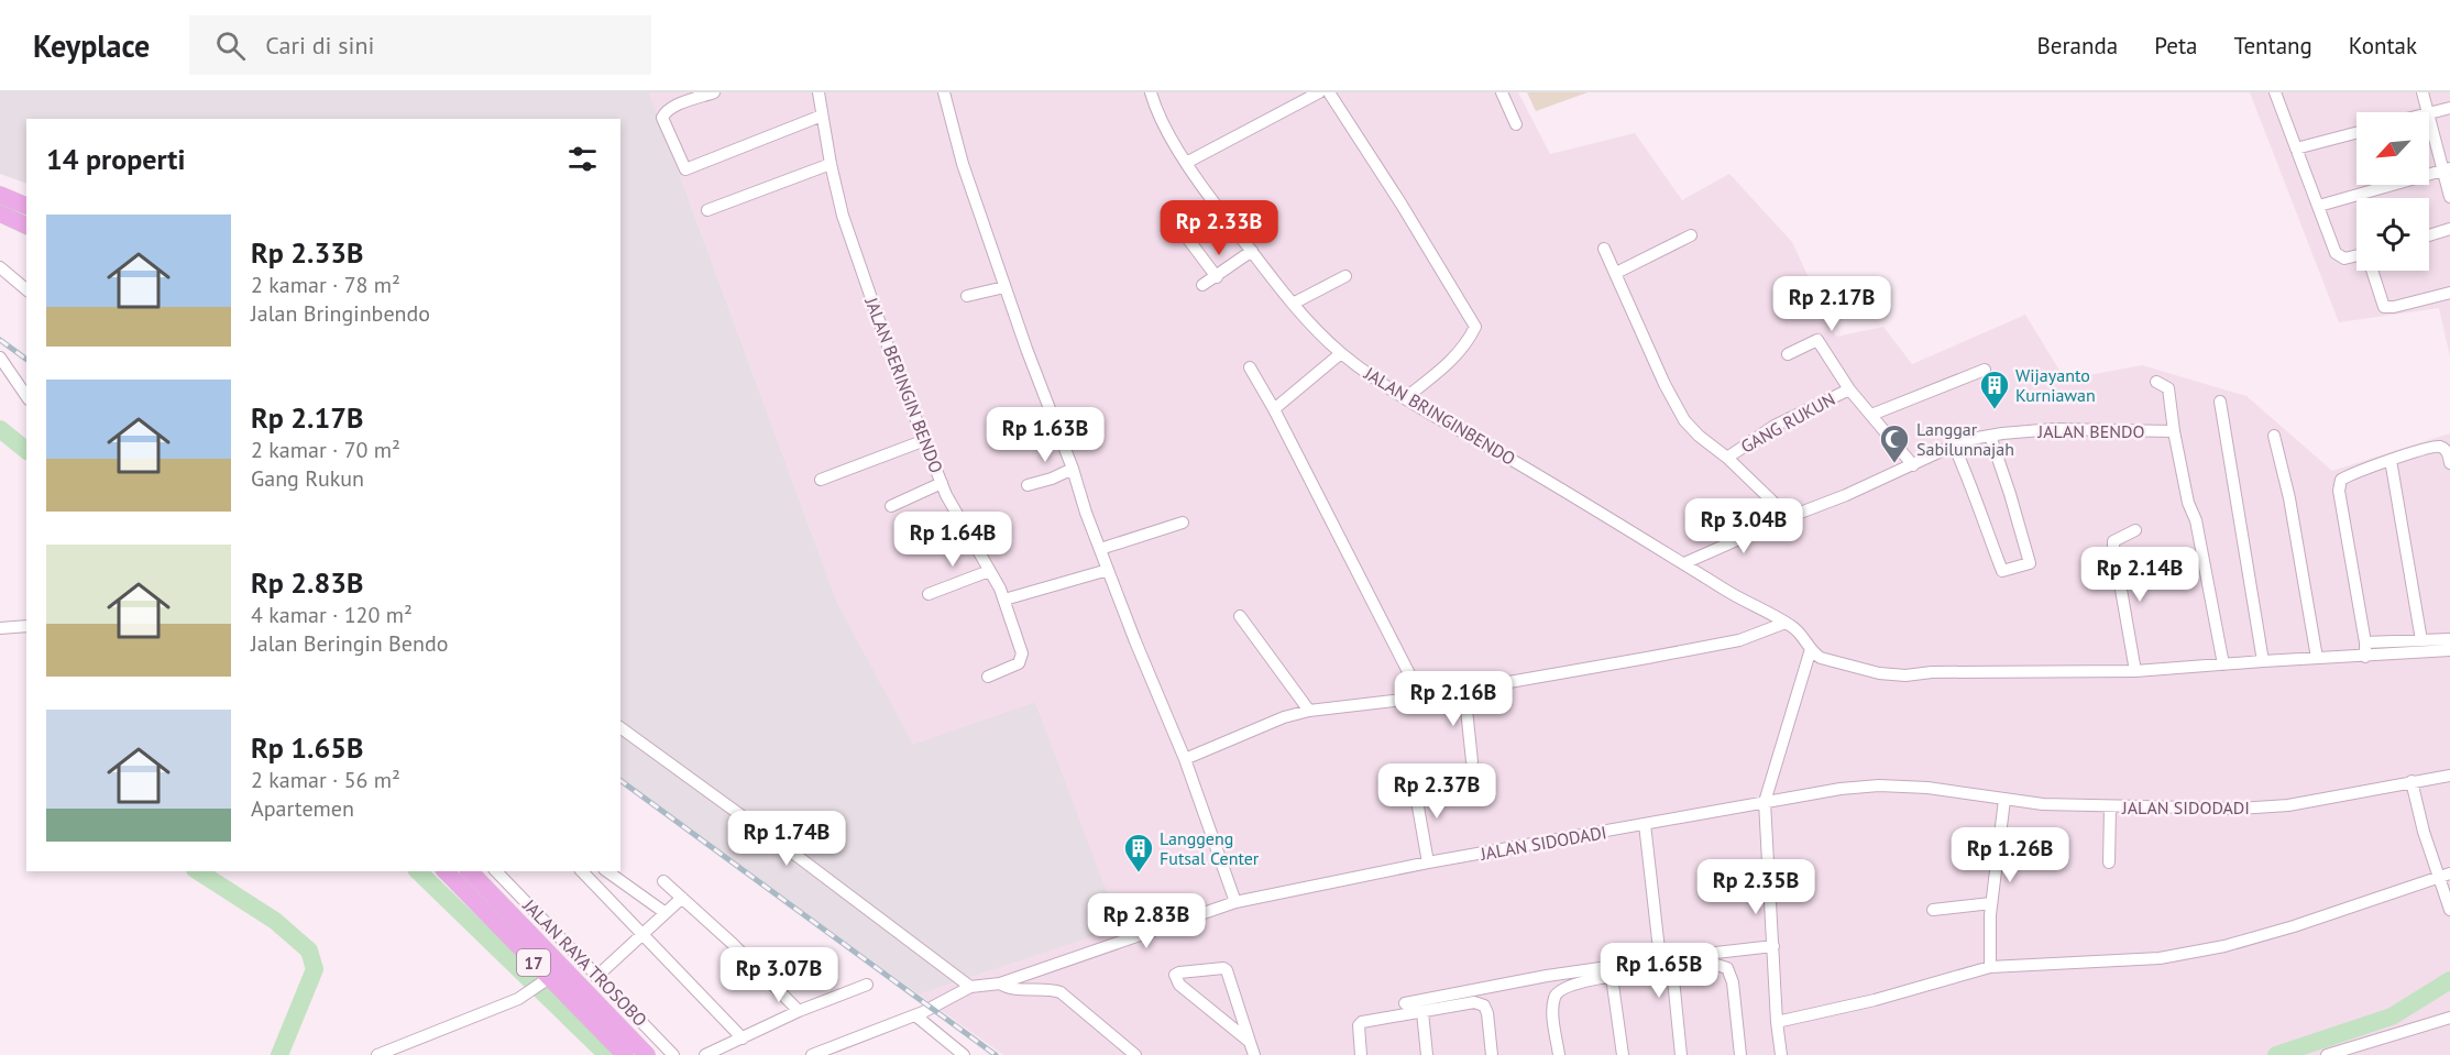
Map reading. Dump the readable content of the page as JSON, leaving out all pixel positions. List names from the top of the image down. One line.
{"streets":{"highway":["17","JALAN RAYA TROSOBO"],"street":["JALAN BERINGIN BENDO","JALAN BRINGINBENDO","GANG RUKUN","JALAN BENDO","JALAN SIDODADI"]},"crossings":[["JALAN BRINGINBENDO","JALAN BENDO"],["GANG RUKUN","JALAN BENDO"]],"places":{"building":["Wijayanto Kurniawan","Langgeng Futsal Center"],"mosque":["Langgar Sabilunnajah"]},"north":"bottom left","page":{"header":"Keyplace","search":"Cari di sini","nav":["Beranda","Peta","Tentang","Kontak"],"heading":"14 properti","list":[{"name":"Rp 2.33B","note":"2 kamar · 78 m² · Jalan Bringinbendo"},{"name":"Rp 2.17B","note":"2 kamar · 70 m² · Gang Rukun"},{"name":"Rp 2.83B","note":"4 kamar · 120 m² · Jalan Beringin Bendo"},{"name":"Rp 1.65B","note":"2 kamar · 56 m² · Apartemen"}],"price":["Rp 2.33B","Rp 2.17B","Rp 1.63B","Rp 3.04B","Rp 1.64B","Rp 2.14B","Rp 2.16B","Rp 2.37B","Rp 1.74B","Rp 1.26B","Rp 2.35B","Rp 2.83B","Rp 1.65B","Rp 3.07B"]}}
